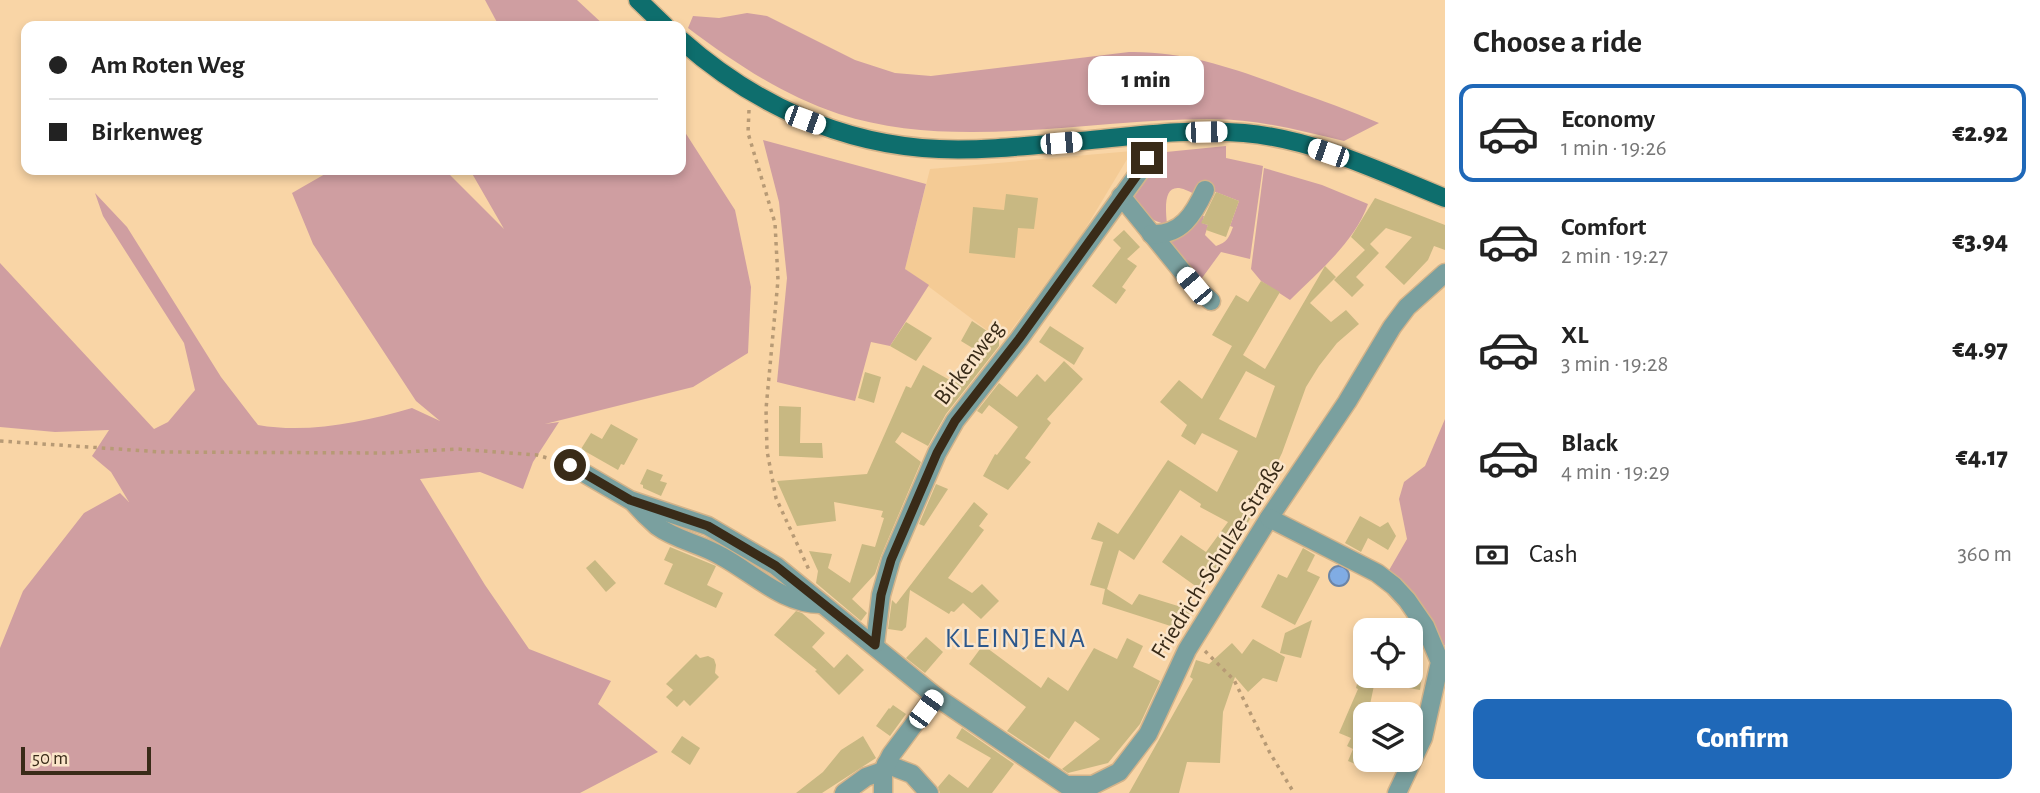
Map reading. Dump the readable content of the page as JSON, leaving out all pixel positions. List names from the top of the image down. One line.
{"streets":{"street":["Birkenweg","Friedrich-Schulze-Straße"]},"crossings":[["Birkenweg","Friedrich-Schulze-Straße"]],"districts":["KLEINJENA"],"scale_bar":"50 m","page":{"heading":"Choose a ride","banner":["Am Roten Weg","Birkenweg"],"bubble":"1 min","list":[{"name":"Economy","note":"1 min · 19:26","value":"€2.92"},{"name":"Comfort","note":"2 min · 19:27","value":"€3.94"},{"name":"XL","note":"3 min · 19:28","value":"€4.97"},{"name":"Black","note":"4 min · 19:29","value":"€4.17"}],"pay":["Cash","360 m"],"buttons":"Confirm","scale":"50 m"}}
